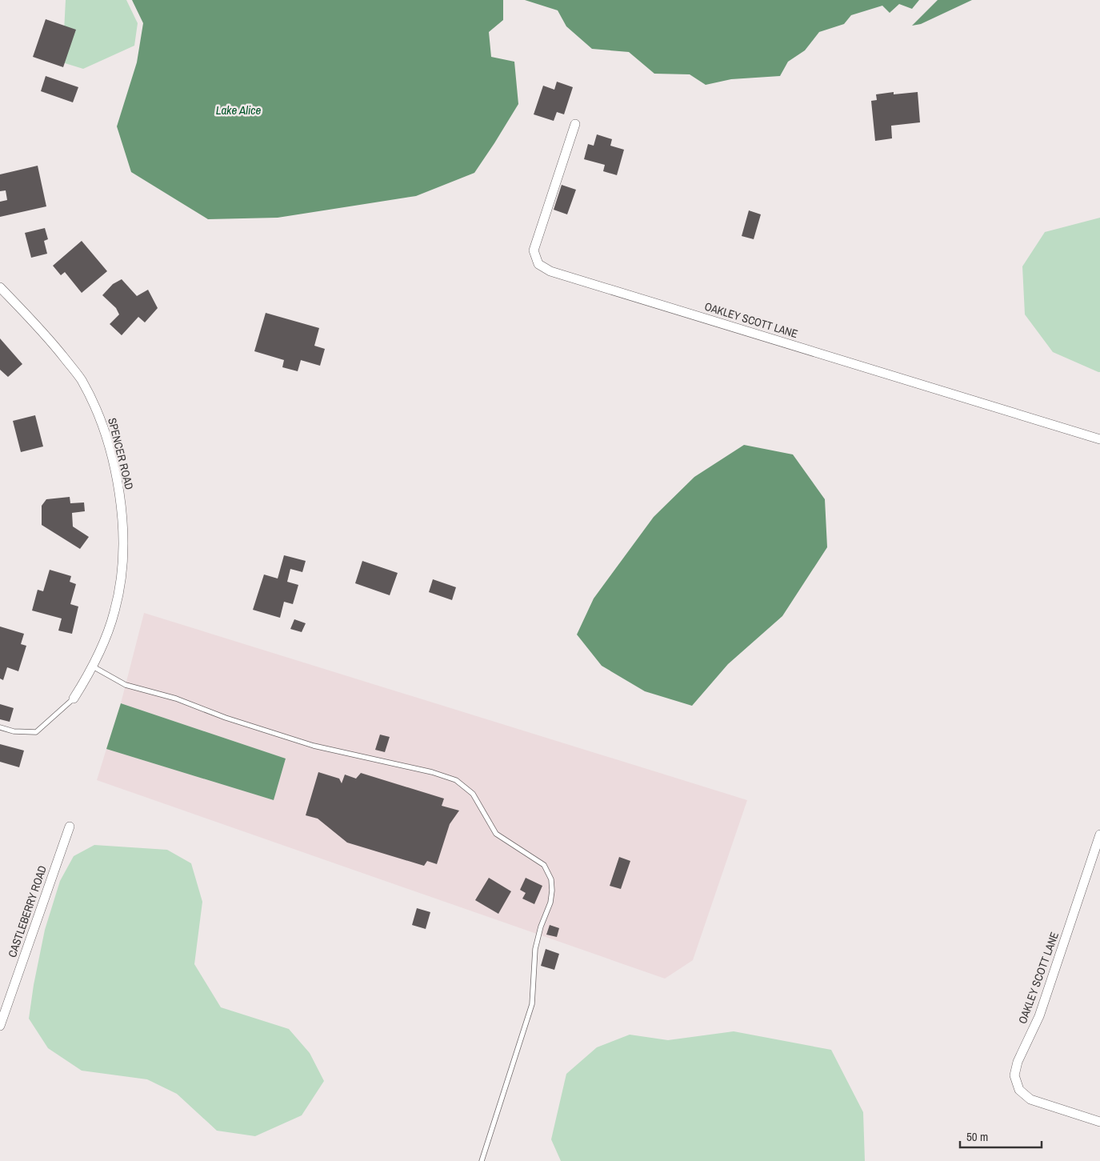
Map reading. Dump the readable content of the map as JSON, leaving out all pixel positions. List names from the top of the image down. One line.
{"streets":{"street":["OAKLEY SCOTT LANE","SPENCER ROAD","CASTLEBERRY ROAD"]},"water":["Lake Alice"],"scale_bar":"50 m"}
